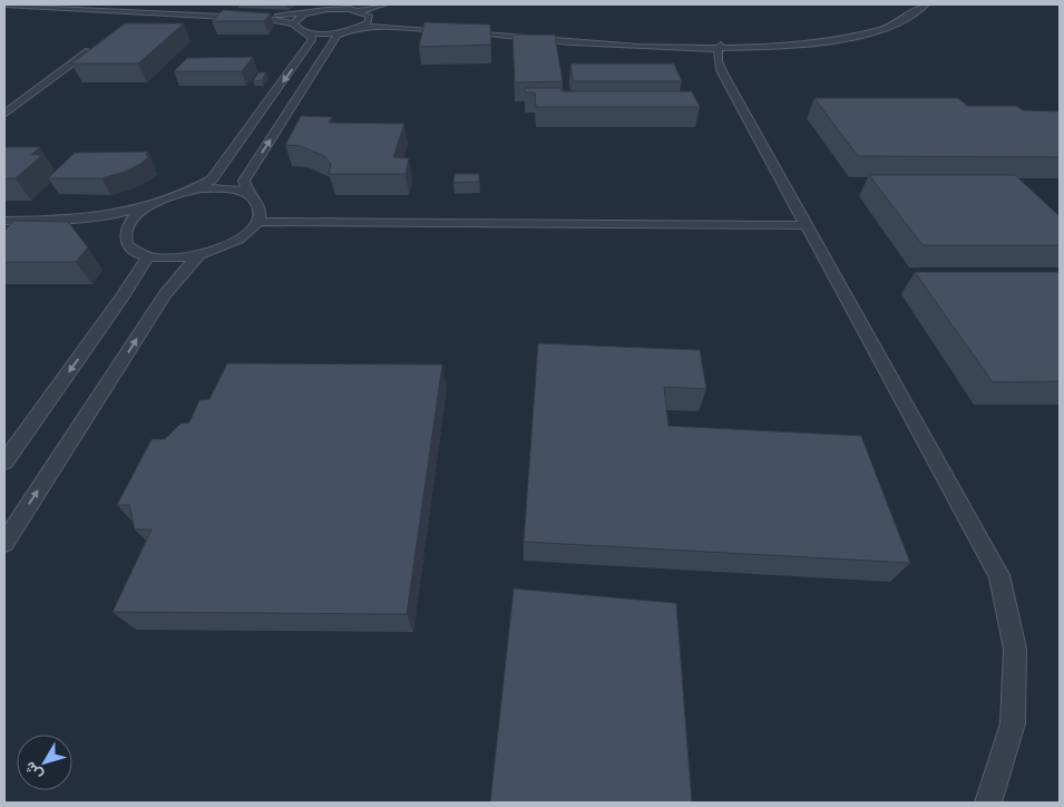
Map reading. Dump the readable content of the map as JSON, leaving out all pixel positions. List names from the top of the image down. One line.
{"north":"bottom left"}
